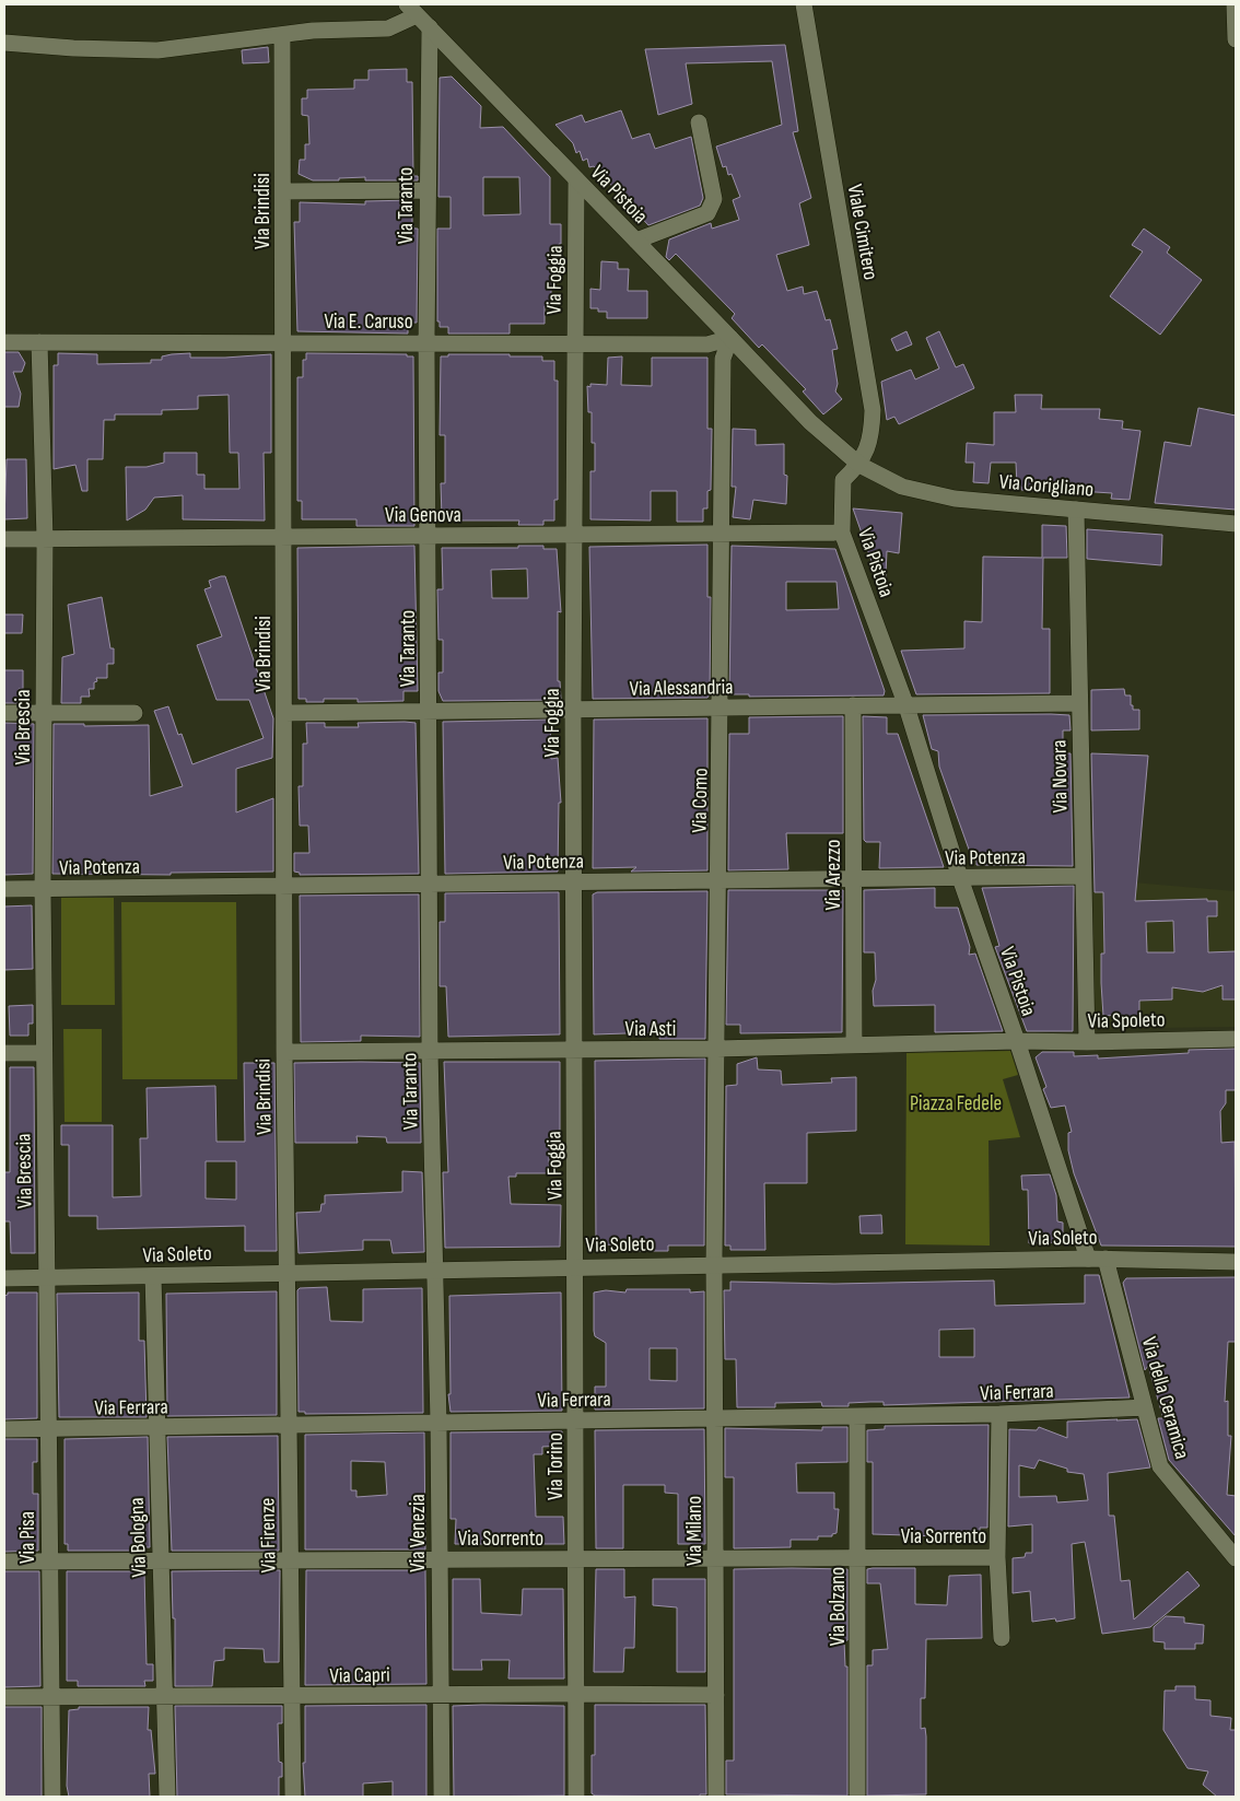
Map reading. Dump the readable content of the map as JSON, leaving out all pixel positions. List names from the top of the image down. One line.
{"streets":{"street":["Via Pistoia","Via Taranto","Via Brindisi","Viale Cimitero","Via Foggia","Via E. Caruso","Via Corigliano","Via Genova","Via Alessandria","Via Brescia","Via Novara","Via Como","Via Potenza","Via Arezzo","Via Spoleto","Via Asti","Via Soleto","Via Ferrara","Via della Ceramica","Via Torino","Via Milano","Via Venezia","Via Firenze","Via Sorrento","Via Pisa","Via Bologna","Via Bolzano","Via Capri"]},"crossings":[["Via Pistoia","Via Taranto"],["Via Pistoia","Viale Cimitero"],["Via Pistoia","Via Foggia"],["Via Pistoia","Via E. Caruso"],["Via Pistoia","Via Corigliano"],["Via Pistoia","Via Genova"],["Via Pistoia","Via Alessandria"],["Via Pistoia","Via Como"],["Via Pistoia","Via Potenza"],["Via Pistoia","Via Spoleto"],["Via Pistoia","Via Asti"],["Via Pistoia","Via Soleto"],["Via Taranto","Via E. Caruso"],["Via Taranto","Via Genova"],["Via Taranto","Via Alessandria"],["Via Taranto","Via Potenza"],["Via Taranto","Via Asti"],["Via Taranto","Via Soleto"],["Via Taranto","Via Venezia"],["Via Brindisi","Via E. Caruso"],["Via Brindisi","Via Genova"],["Via Brindisi","Via Alessandria"],["Via Brindisi","Via Potenza"],["Via Brindisi","Via Asti"],["Via Brindisi","Via Soleto"],["Via Brindisi","Via Firenze"],["Viale Cimitero","Via Corigliano"],["Via Foggia","Via E. Caruso"],["Via Foggia","Via Genova"],["Via Foggia","Via Alessandria"],["Via Foggia","Via Potenza"],["Via Foggia","Via Asti"],["Via Foggia","Via Soleto"],["Via Foggia","Via Torino"],["Via E. Caruso","Via Brescia"],["Via E. Caruso","Via Como"],["Via Corigliano","Via Novara"],["Via Genova","Via Brescia"],["Via Genova","Via Como"],["Via Alessandria","Via Novara"],["Via Alessandria","Via Como"],["Via Alessandria","Via Arezzo"],["Via Brescia","Via Potenza"],["Via Brescia","Via Soleto"],["Via Brescia","Via Pisa"],["Via Novara","Via Potenza"],["Via Novara","Via Spoleto"],["Via Como","Via Potenza"],["Via Como","Via Asti"],["Via Como","Via Soleto"],["Via Como","Via Milano"],["Via Potenza","Via Arezzo"],["Via Arezzo","Via Asti"],["Via Spoleto","Via Asti"],["Via Soleto","Via della Ceramica"],["Via Soleto","Via Torino"],["Via Soleto","Via Milano"],["Via Soleto","Via Venezia"],["Via Soleto","Via Firenze"],["Via Soleto","Via Pisa"],["Via Soleto","Via Bologna"],["Via Ferrara","Via della Ceramica"],["Via Ferrara","Via Torino"],["Via Ferrara","Via Milano"],["Via Ferrara","Via Venezia"],["Via Ferrara","Via Firenze"],["Via Ferrara","Via Pisa"],["Via Ferrara","Via Bologna"],["Via Ferrara","Via Bolzano"],["Via Torino","Via Sorrento"],["Via Torino","Via Capri"],["Via Milano","Via Sorrento"],["Via Milano","Via Capri"],["Via Venezia","Via Sorrento"],["Via Venezia","Via Capri"],["Via Firenze","Via Sorrento"],["Via Firenze","Via Capri"],["Via Sorrento","Via Pisa"],["Via Sorrento","Via Bologna"],["Via Sorrento","Via Bolzano"],["Via Pisa","Via Capri"],["Via Bologna","Via Capri"]],"parks":["Piazza Fedele"]}
